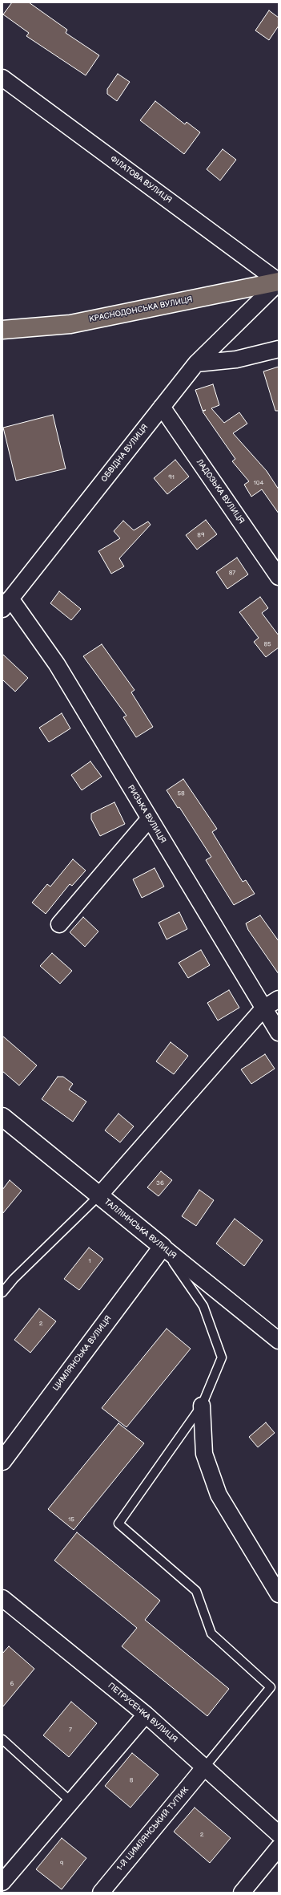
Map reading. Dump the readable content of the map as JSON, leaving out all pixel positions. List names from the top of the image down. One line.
{"streets":{"main road":["КРАСНОДОНСЬКА ВУЛИЦЯ"],"street":["ФІЛАТОВА ВУЛИЦЯ","ОБВІДНА ВУЛИЦЯ","ЛАДОЗЬКА ВУЛИЦЯ","РИЗЬКА ВУЛИЦЯ","ТАЛЛІННСЬКА ВУЛИЦЯ","ЦИМЛЯНСЬКА ВУЛИЦЯ","ПЕТРУСЕНКА ВУЛИЦЯ","1-Й ЦИМЛЯНСЬКИЙ ТУПИК"]},"crossings":[["ФІЛАТОВА ВУЛИЦЯ","КРАСНОДОНСЬКА ВУЛИЦЯ"],["ФІЛАТОВА ВУЛИЦЯ","ОБВІДНА ВУЛИЦЯ"],["КРАСНОДОНСЬКА ВУЛИЦЯ","ОБВІДНА ВУЛИЦЯ"],["ОБВІДНА ВУЛИЦЯ","ЛАДОЗЬКА ВУЛИЦЯ"],["ОБВІДНА ВУЛИЦЯ","РИЗЬКА ВУЛИЦЯ"],["ТАЛЛІННСЬКА ВУЛИЦЯ","ЦИМЛЯНСЬКА ВУЛИЦЯ"],["ПЕТРУСЕНКА ВУЛИЦЯ","1-Й ЦИМЛЯНСЬКИЙ ТУПИК"]],"house_numbers":["91","104","89","87","85","58","36","1","2","15","6","7","8","2","9"]}
